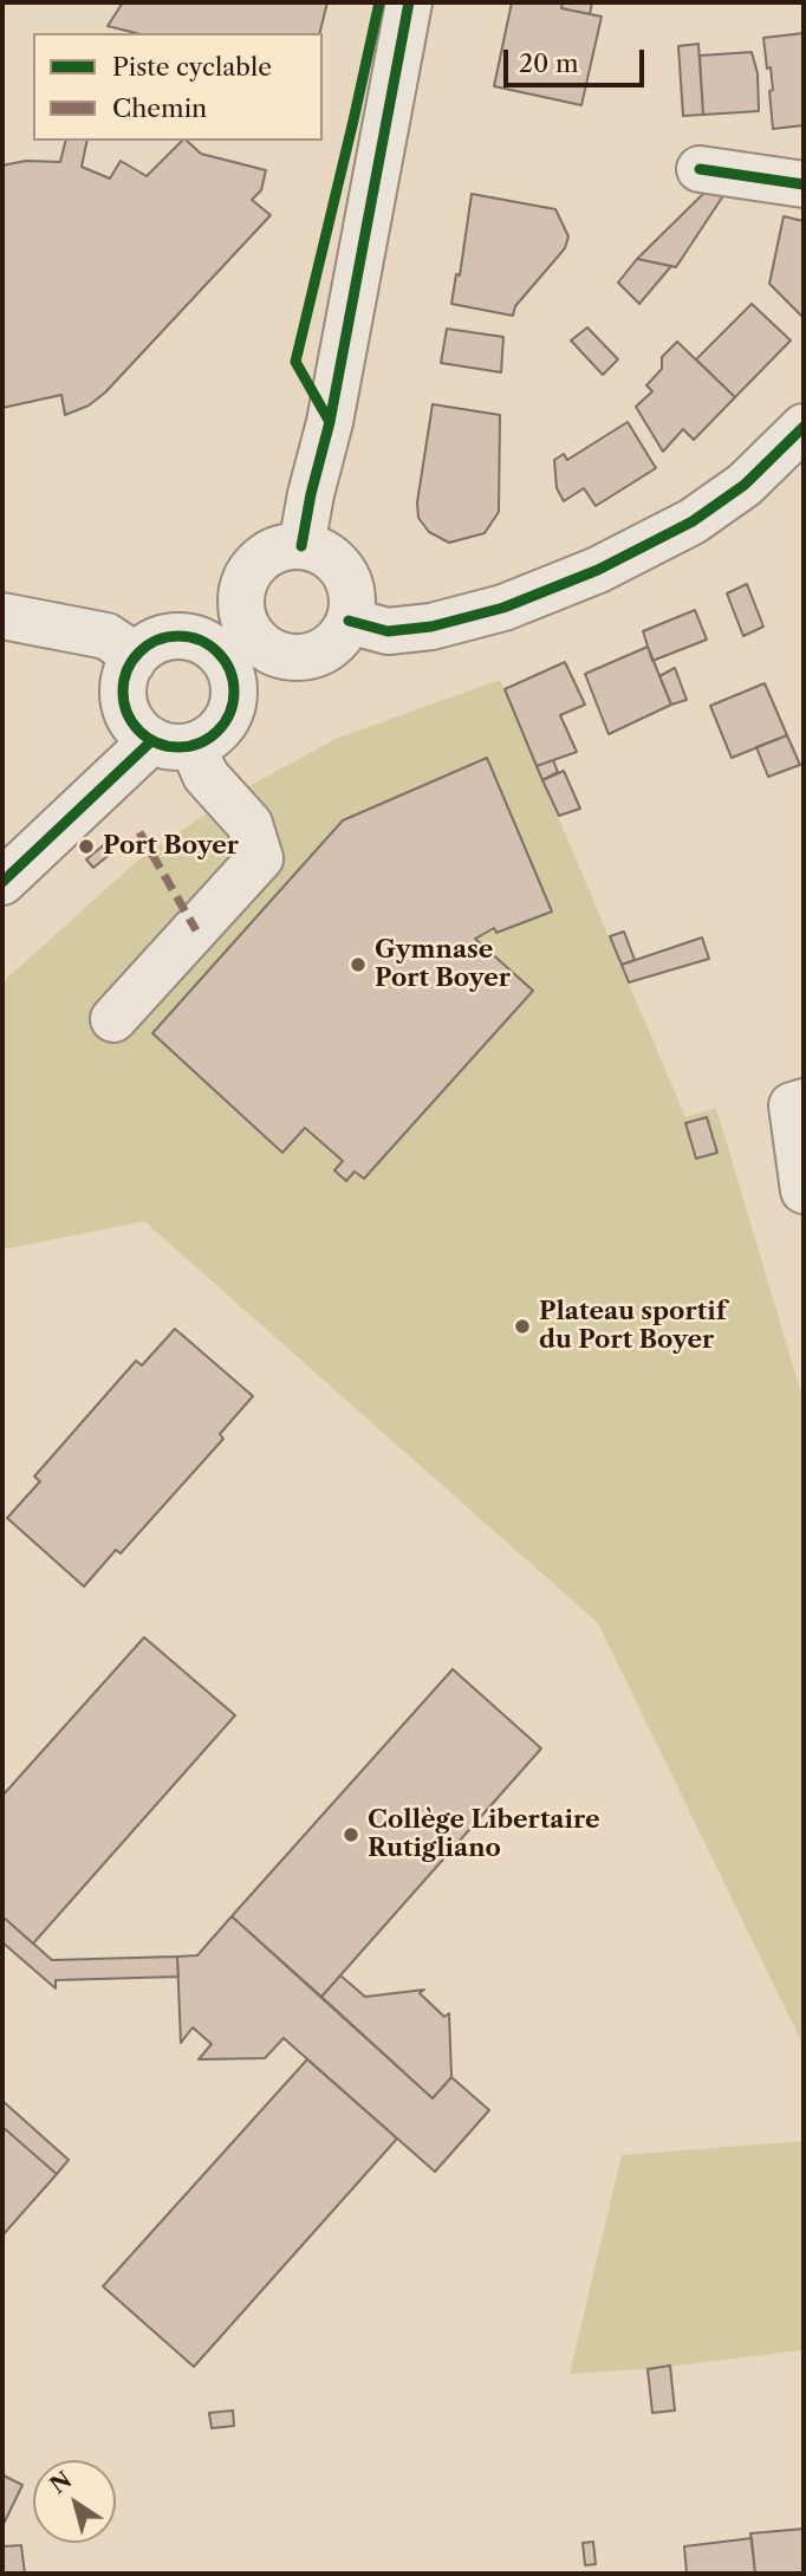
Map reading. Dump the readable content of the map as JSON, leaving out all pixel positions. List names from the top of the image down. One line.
{"places":["Port Boyer","Gymnase Port Boyer","Plateau sportif du Port Boyer","Collège Libertaire Rutigliano"],"legend":["Piste cyclable","Chemin"],"scale_bar":"20 m","north":"top left"}
